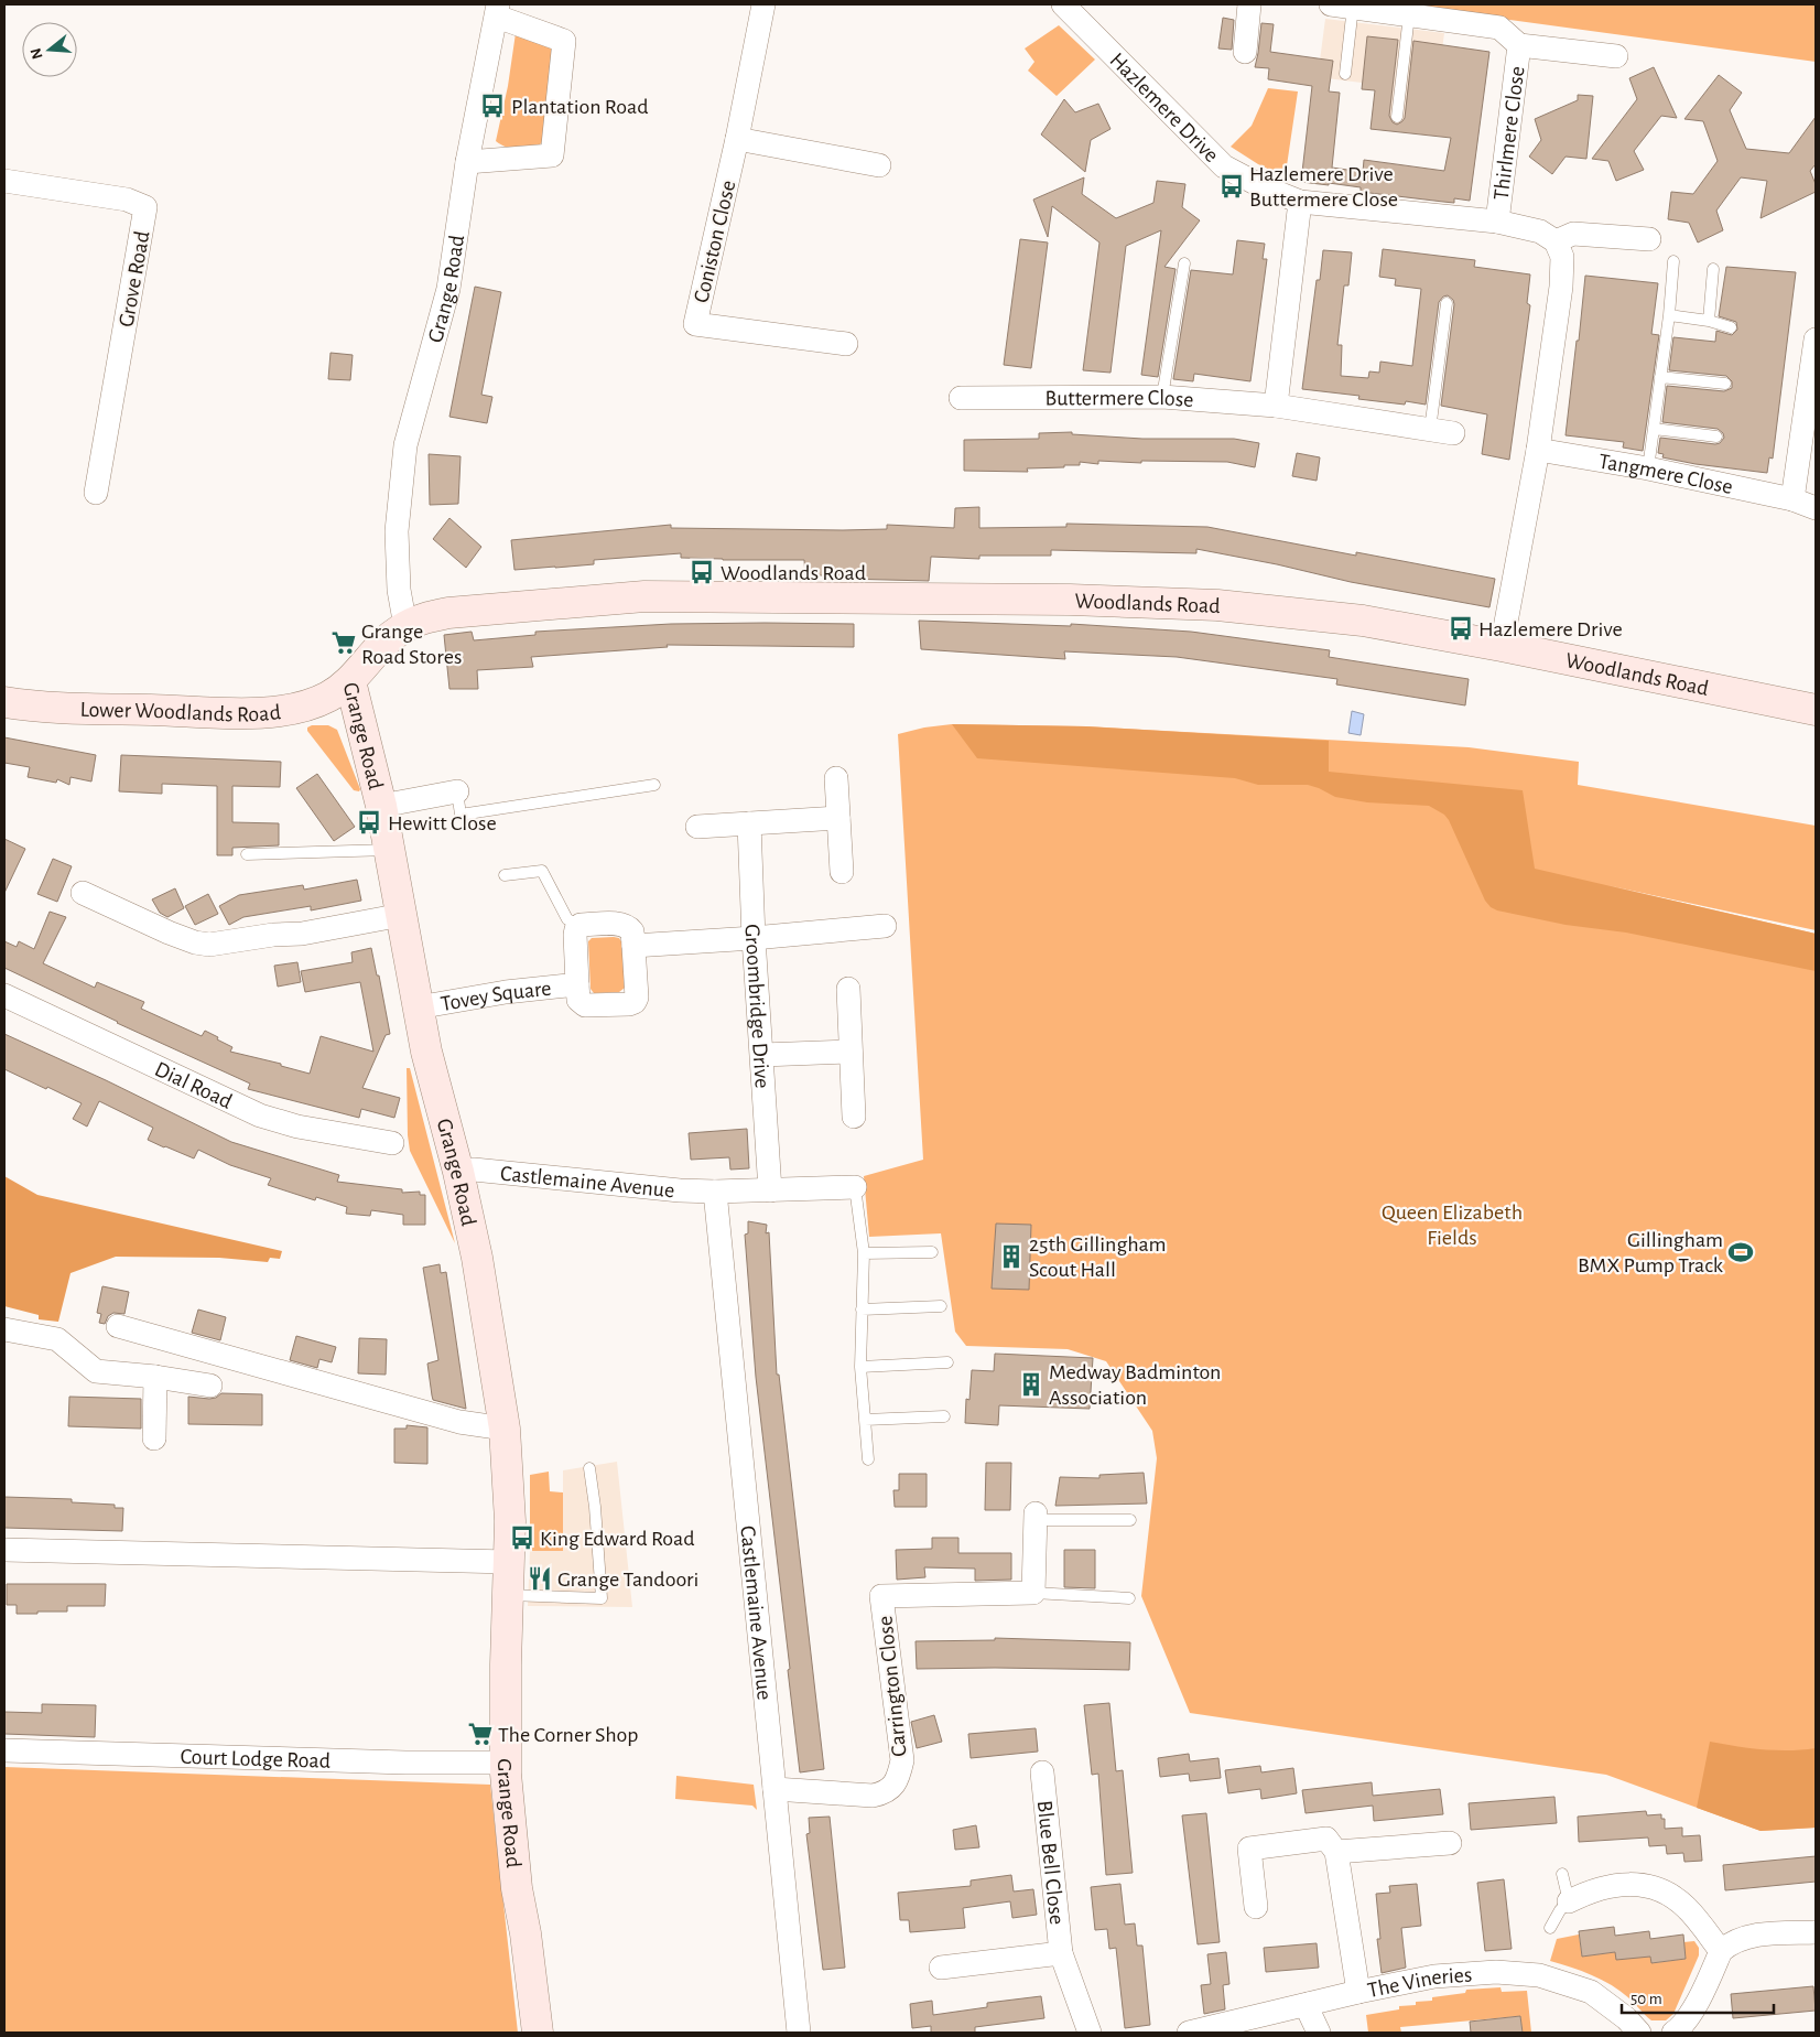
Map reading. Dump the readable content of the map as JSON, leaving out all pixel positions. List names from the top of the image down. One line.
{"streets":{"street":["Hazlemere Drive","Thirlmere Close","Coniston Close","Grove Road","Grange Road","Buttermere Close","Tangmere Close","Woodlands Road","Lower Woodlands Road","Tovey Square","Groombridge Drive","Dial Road","Castlemaine Avenue","Carrington Close","Court Lodge Road","Blue Bell Close","The Vineries"]},"crossings":[["Hazlemere Drive","Thirlmere Close"],["Grange Road","Woodlands Road"],["Grange Road","Lower Woodlands Road"],["Grange Road","Tovey Square"],["Grange Road","Castlemaine Avenue"],["Grange Road","Court Lodge Road"],["Groombridge Drive","Castlemaine Avenue"],["Castlemaine Avenue","Carrington Close"]],"parks":["Queen Elizabeth Fields"],"places":{"bus stop":["Plantation Road","Hazlemere Drive Buttermere Close","Woodlands Road","Hazlemere Drive","Hewitt Close","King Edward Road"],"supermarket":["Grange Road Stores","The Corner Shop"],"sports":["Gillingham BMX Pump Track"],"building":["25th Gillingham Scout Hall","Medway Badminton Association"],"restaurant":["Grange Tandoori"]},"scale_bar":"50 m","north":"left"}
